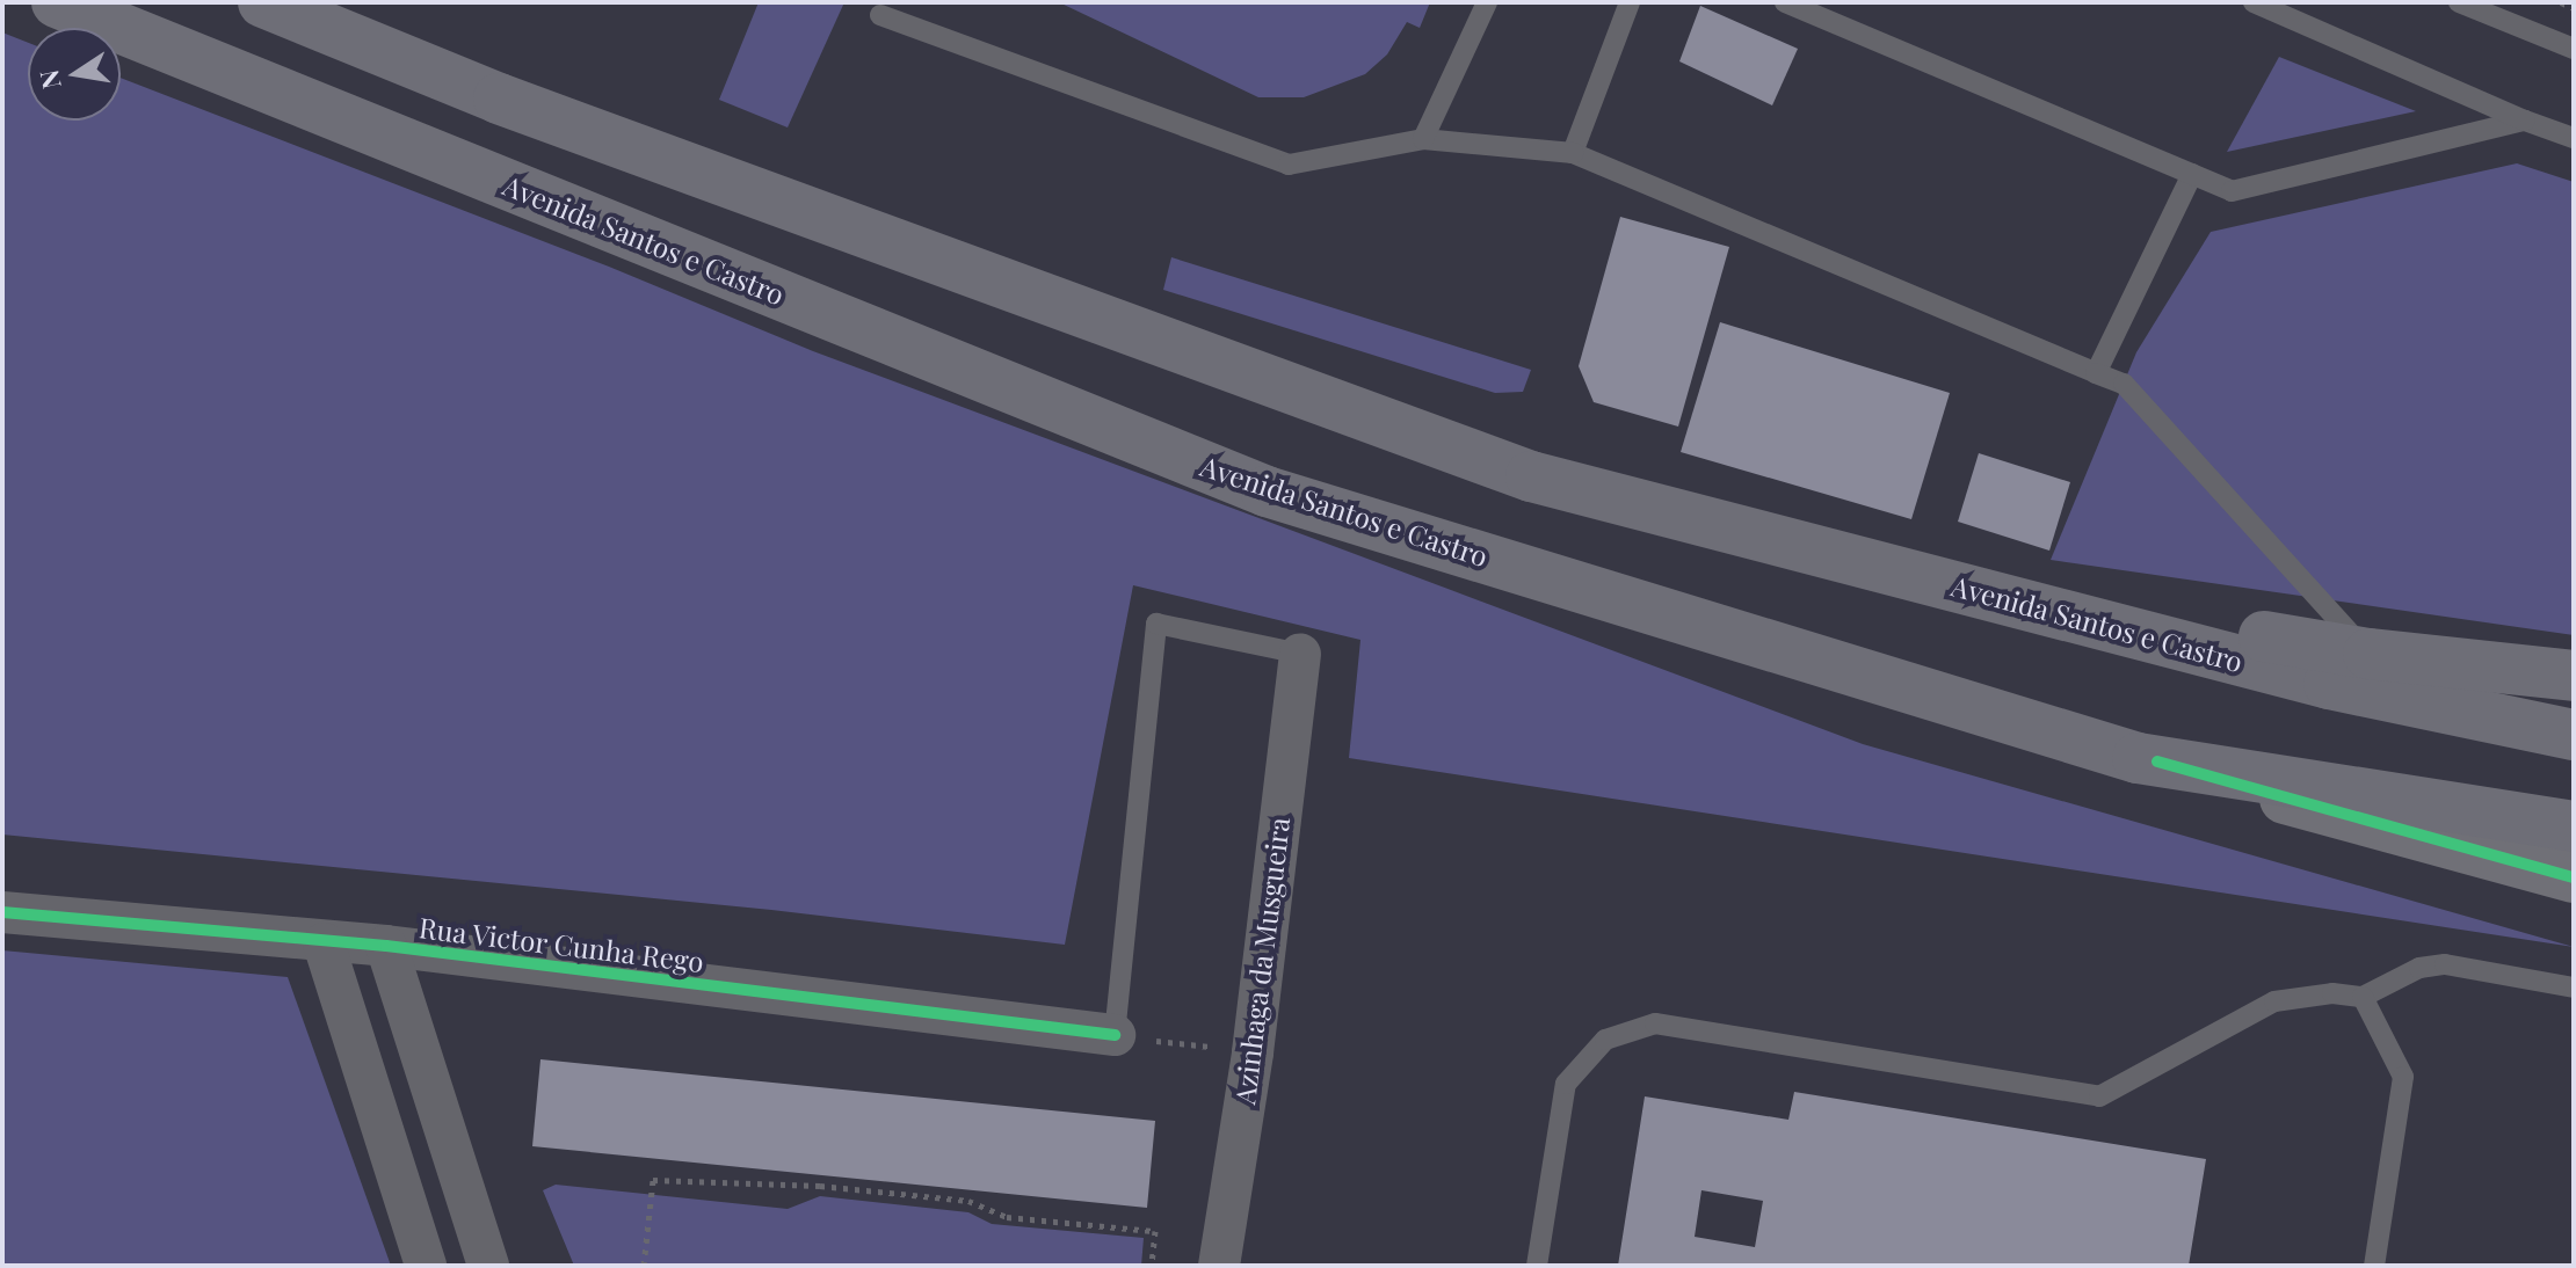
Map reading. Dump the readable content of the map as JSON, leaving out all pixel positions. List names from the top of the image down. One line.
{"streets":{"main road":["Avenida Santos e Castro"],"street":["Rua Victor Cunha Rego","Azinhaga da Musgueira"]},"north":"left"}
